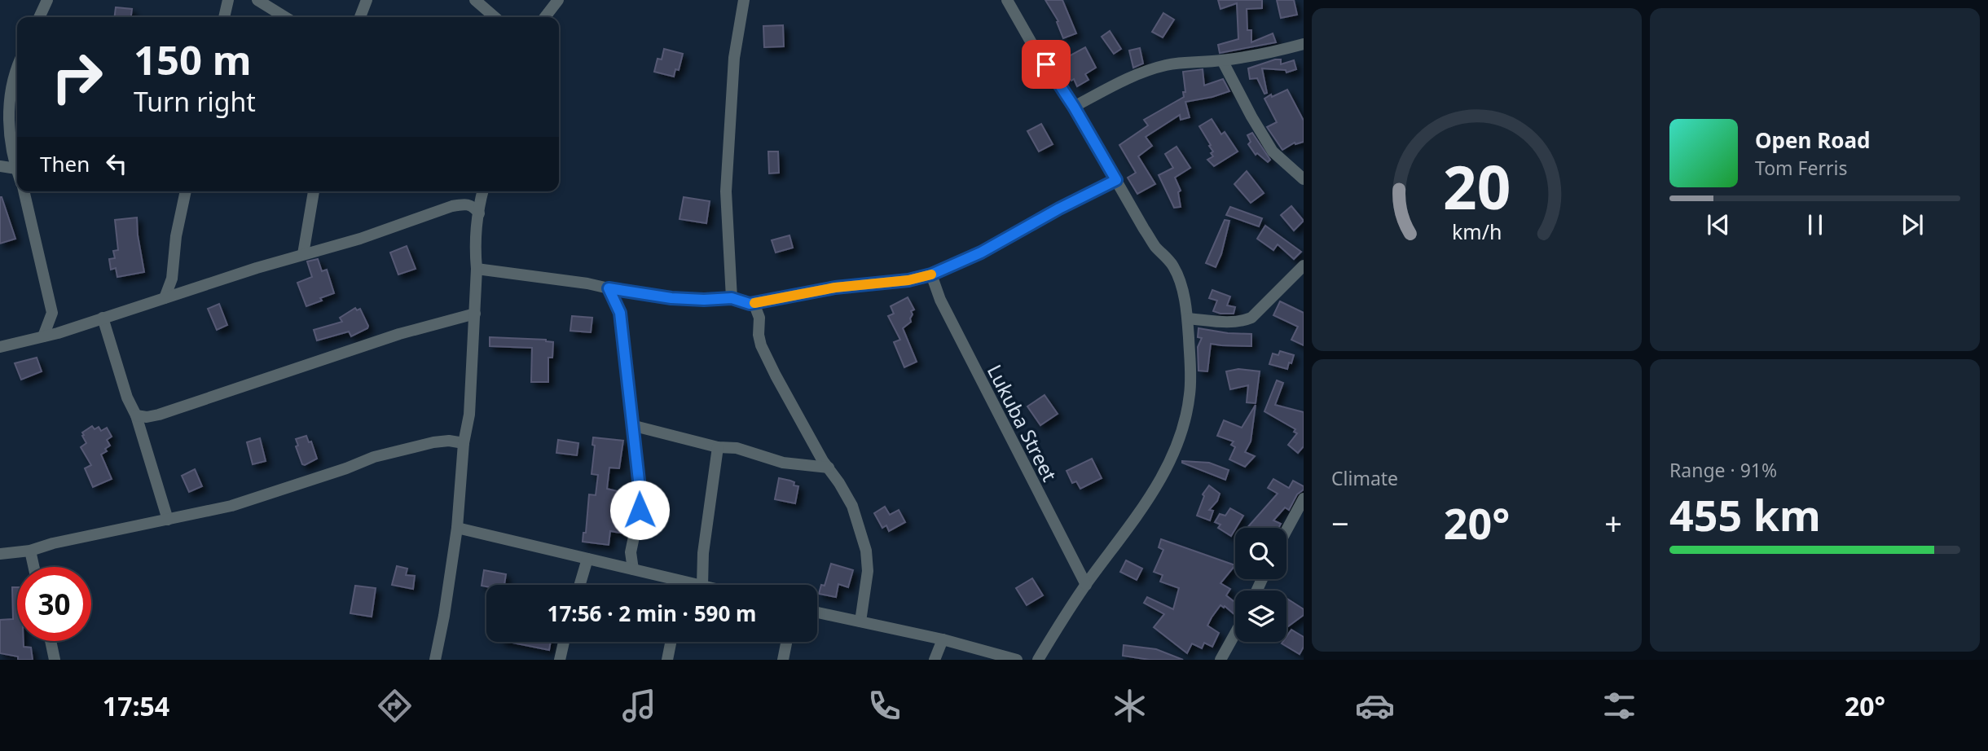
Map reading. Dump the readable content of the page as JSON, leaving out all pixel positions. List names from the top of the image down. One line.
{"streets":{"street":["Lukuba Street"]},"page":{"turn":["150 m","Turn right"],"song":["Open Road","Tom Ferris"],"then":"Then","tile":["Climate",["Range · 91%","455 km"]],"heat":["−","20°","+"],"limit":"30","trip":"17:56 · 2 min · 590 m","tabs":["17:54","20°"],"gauge":["20","km/h"]}}
